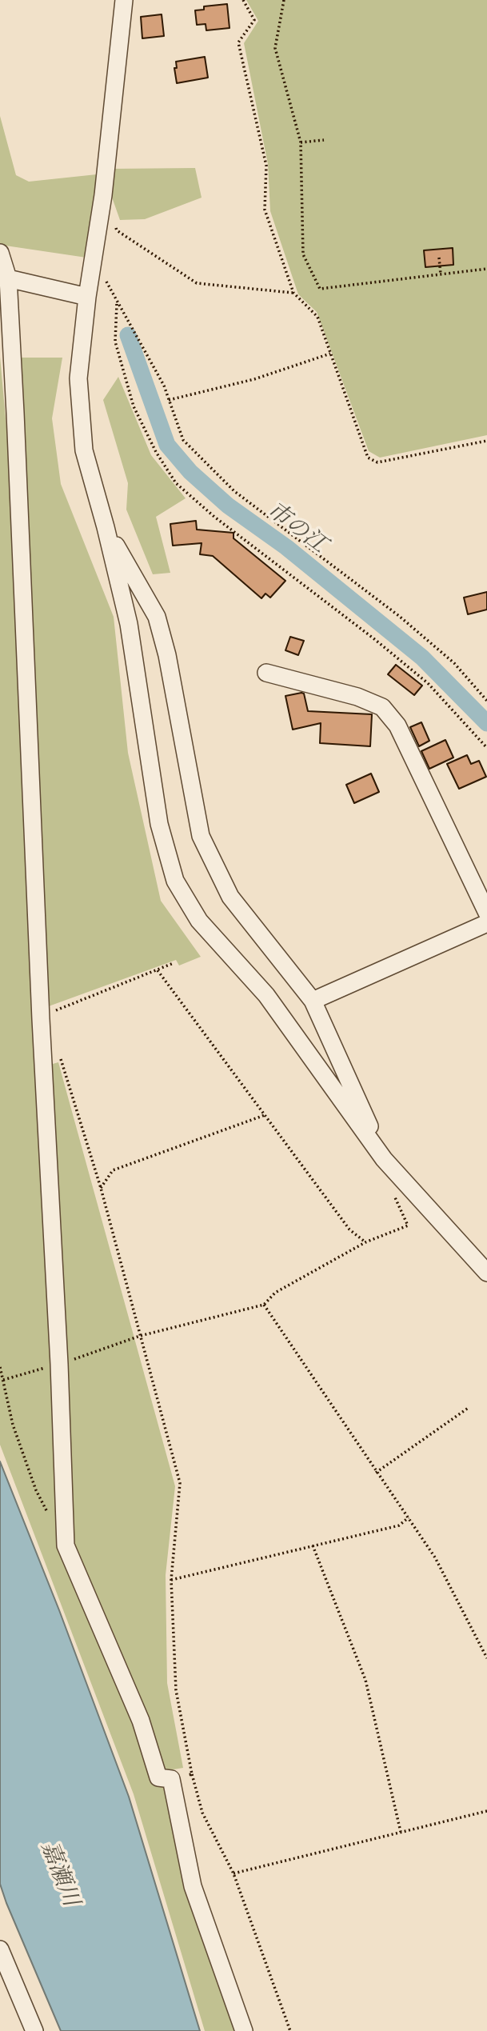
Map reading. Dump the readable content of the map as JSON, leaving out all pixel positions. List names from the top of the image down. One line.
{"water":["市の江","嘉瀬川"]}
